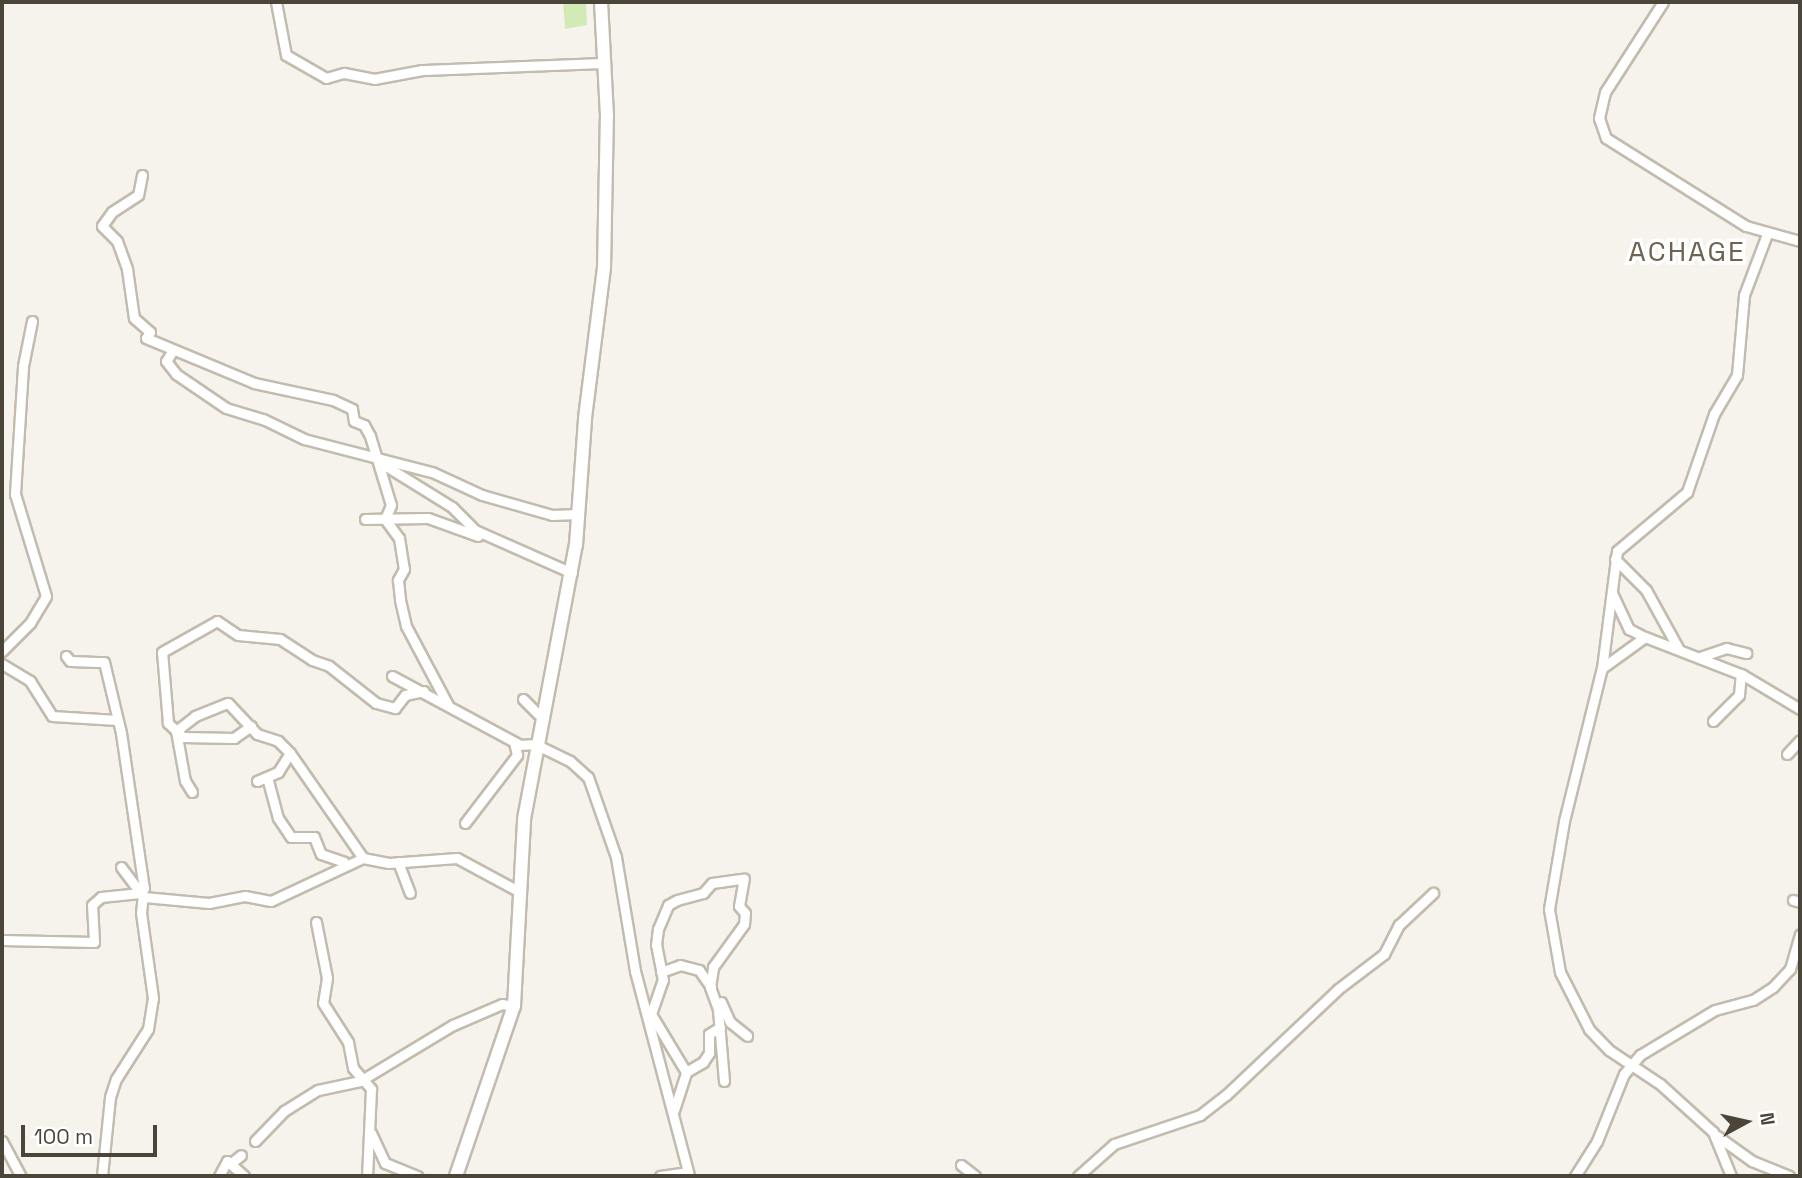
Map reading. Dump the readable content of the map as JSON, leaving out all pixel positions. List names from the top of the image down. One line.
{"districts":["ACHAGE"],"scale_bar":"100 m","north":"right"}
